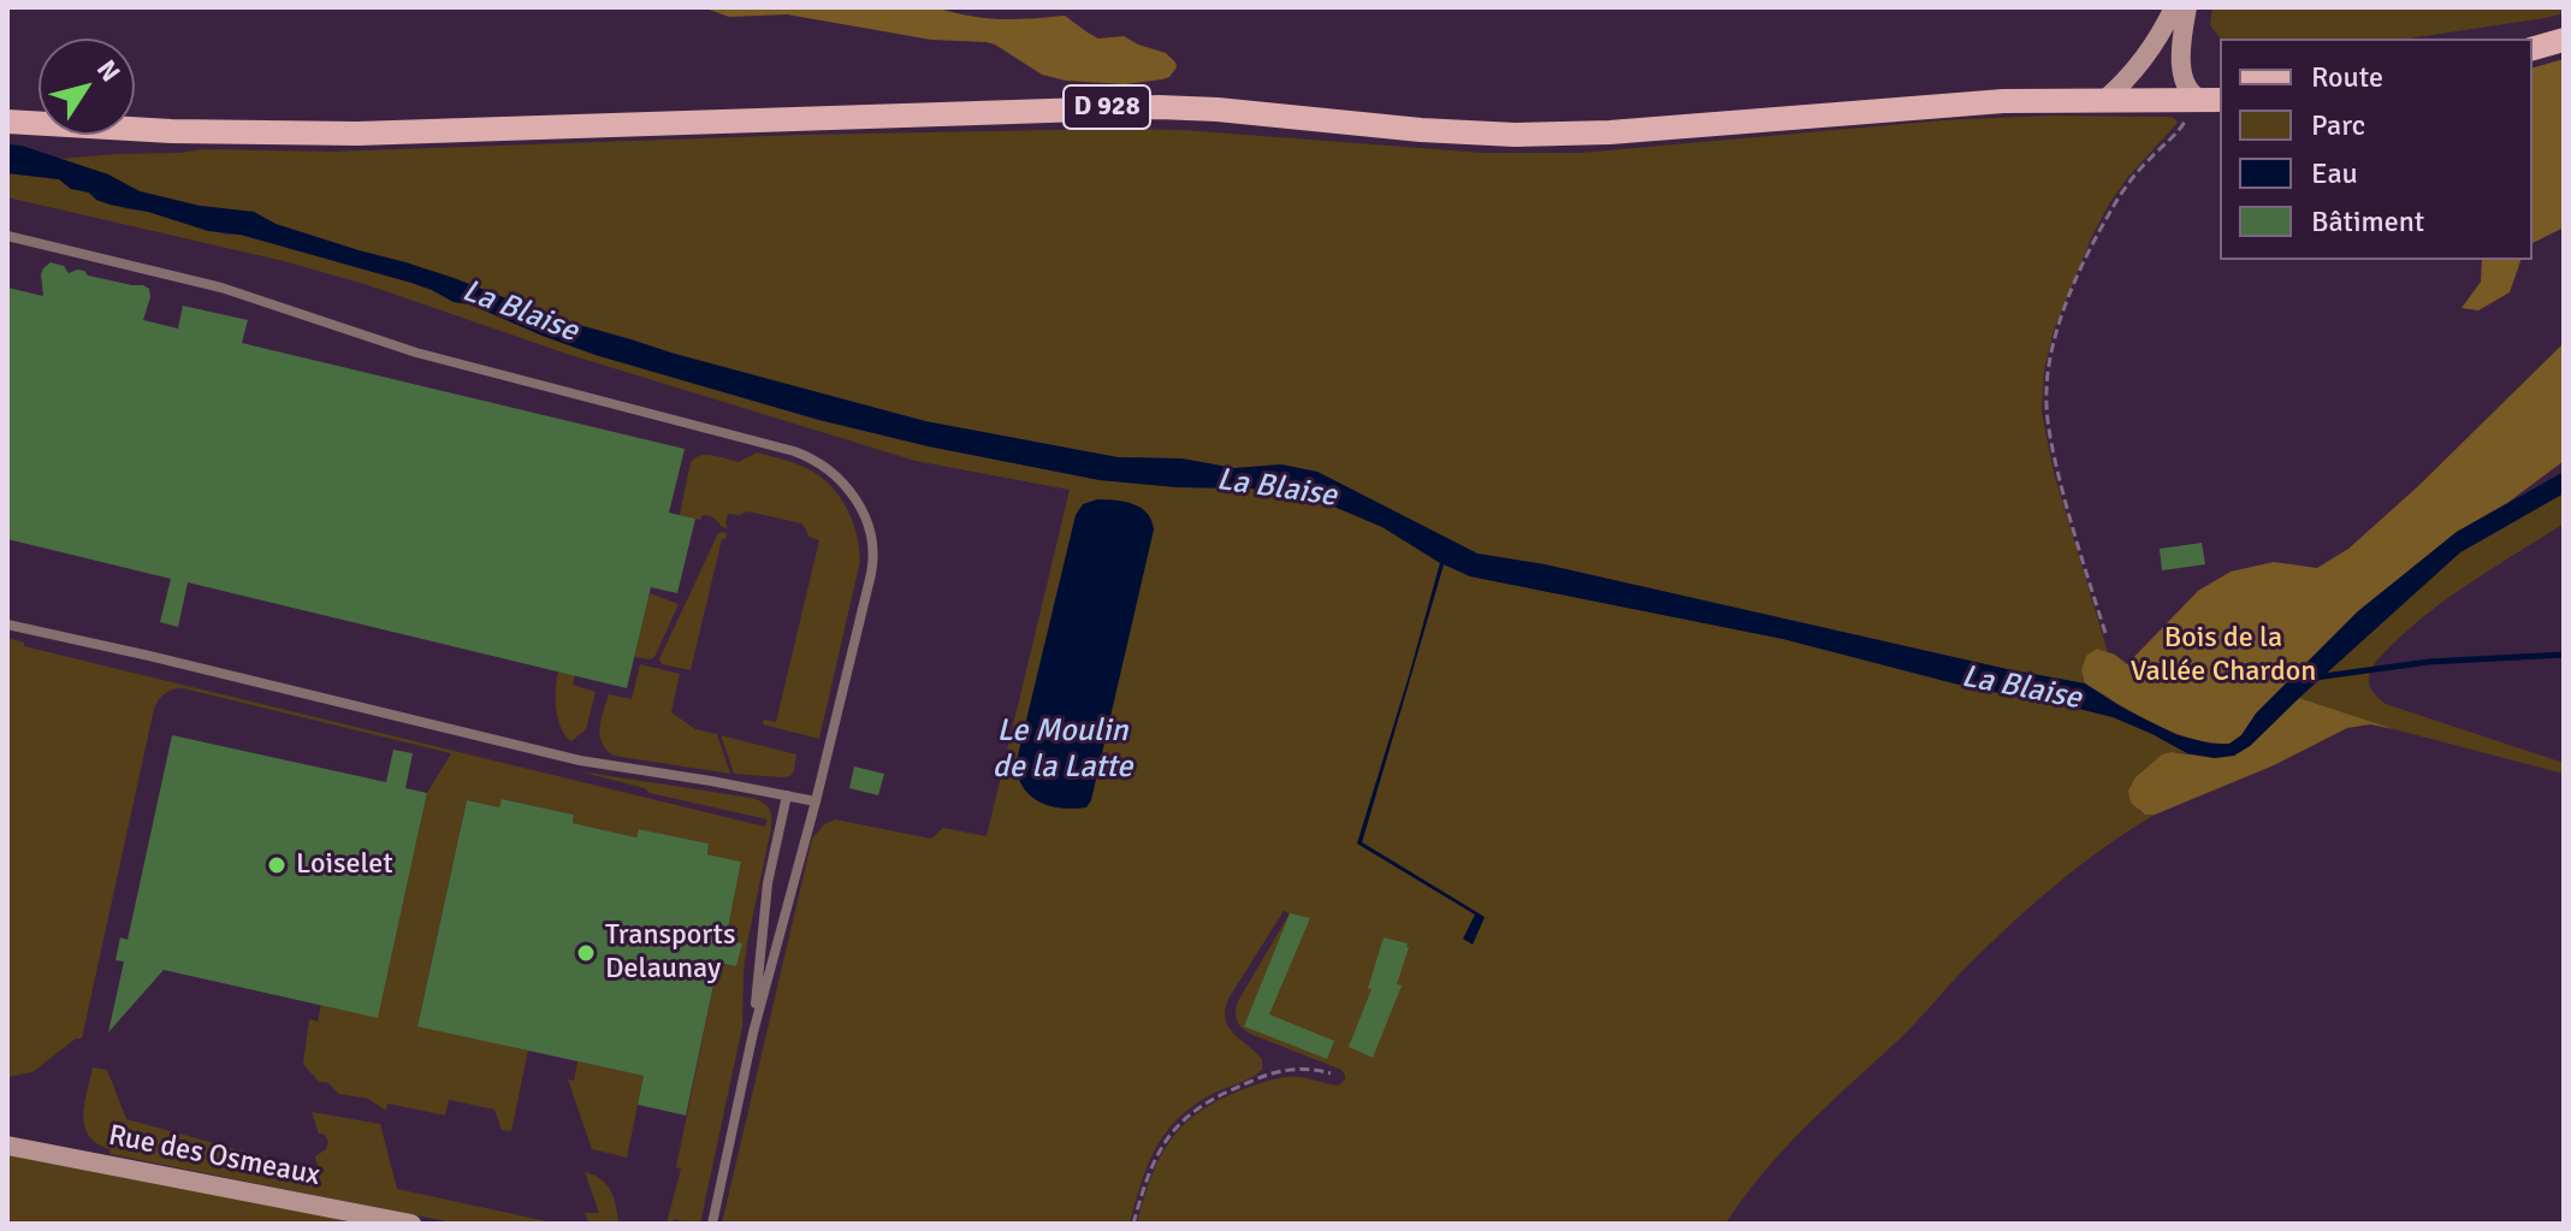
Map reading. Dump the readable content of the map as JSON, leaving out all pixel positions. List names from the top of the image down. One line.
{"streets":{"main road":["D 928","Rue des Osmeaux"]},"water":["La Blaise","Le Moulin de la Latte"],"parks":["Bois de la Vallée Chardon"],"places":["Loiselet","Transports Delaunay"],"legend":["Route","Parc","Eau","Bâtiment"],"north":"top right"}
